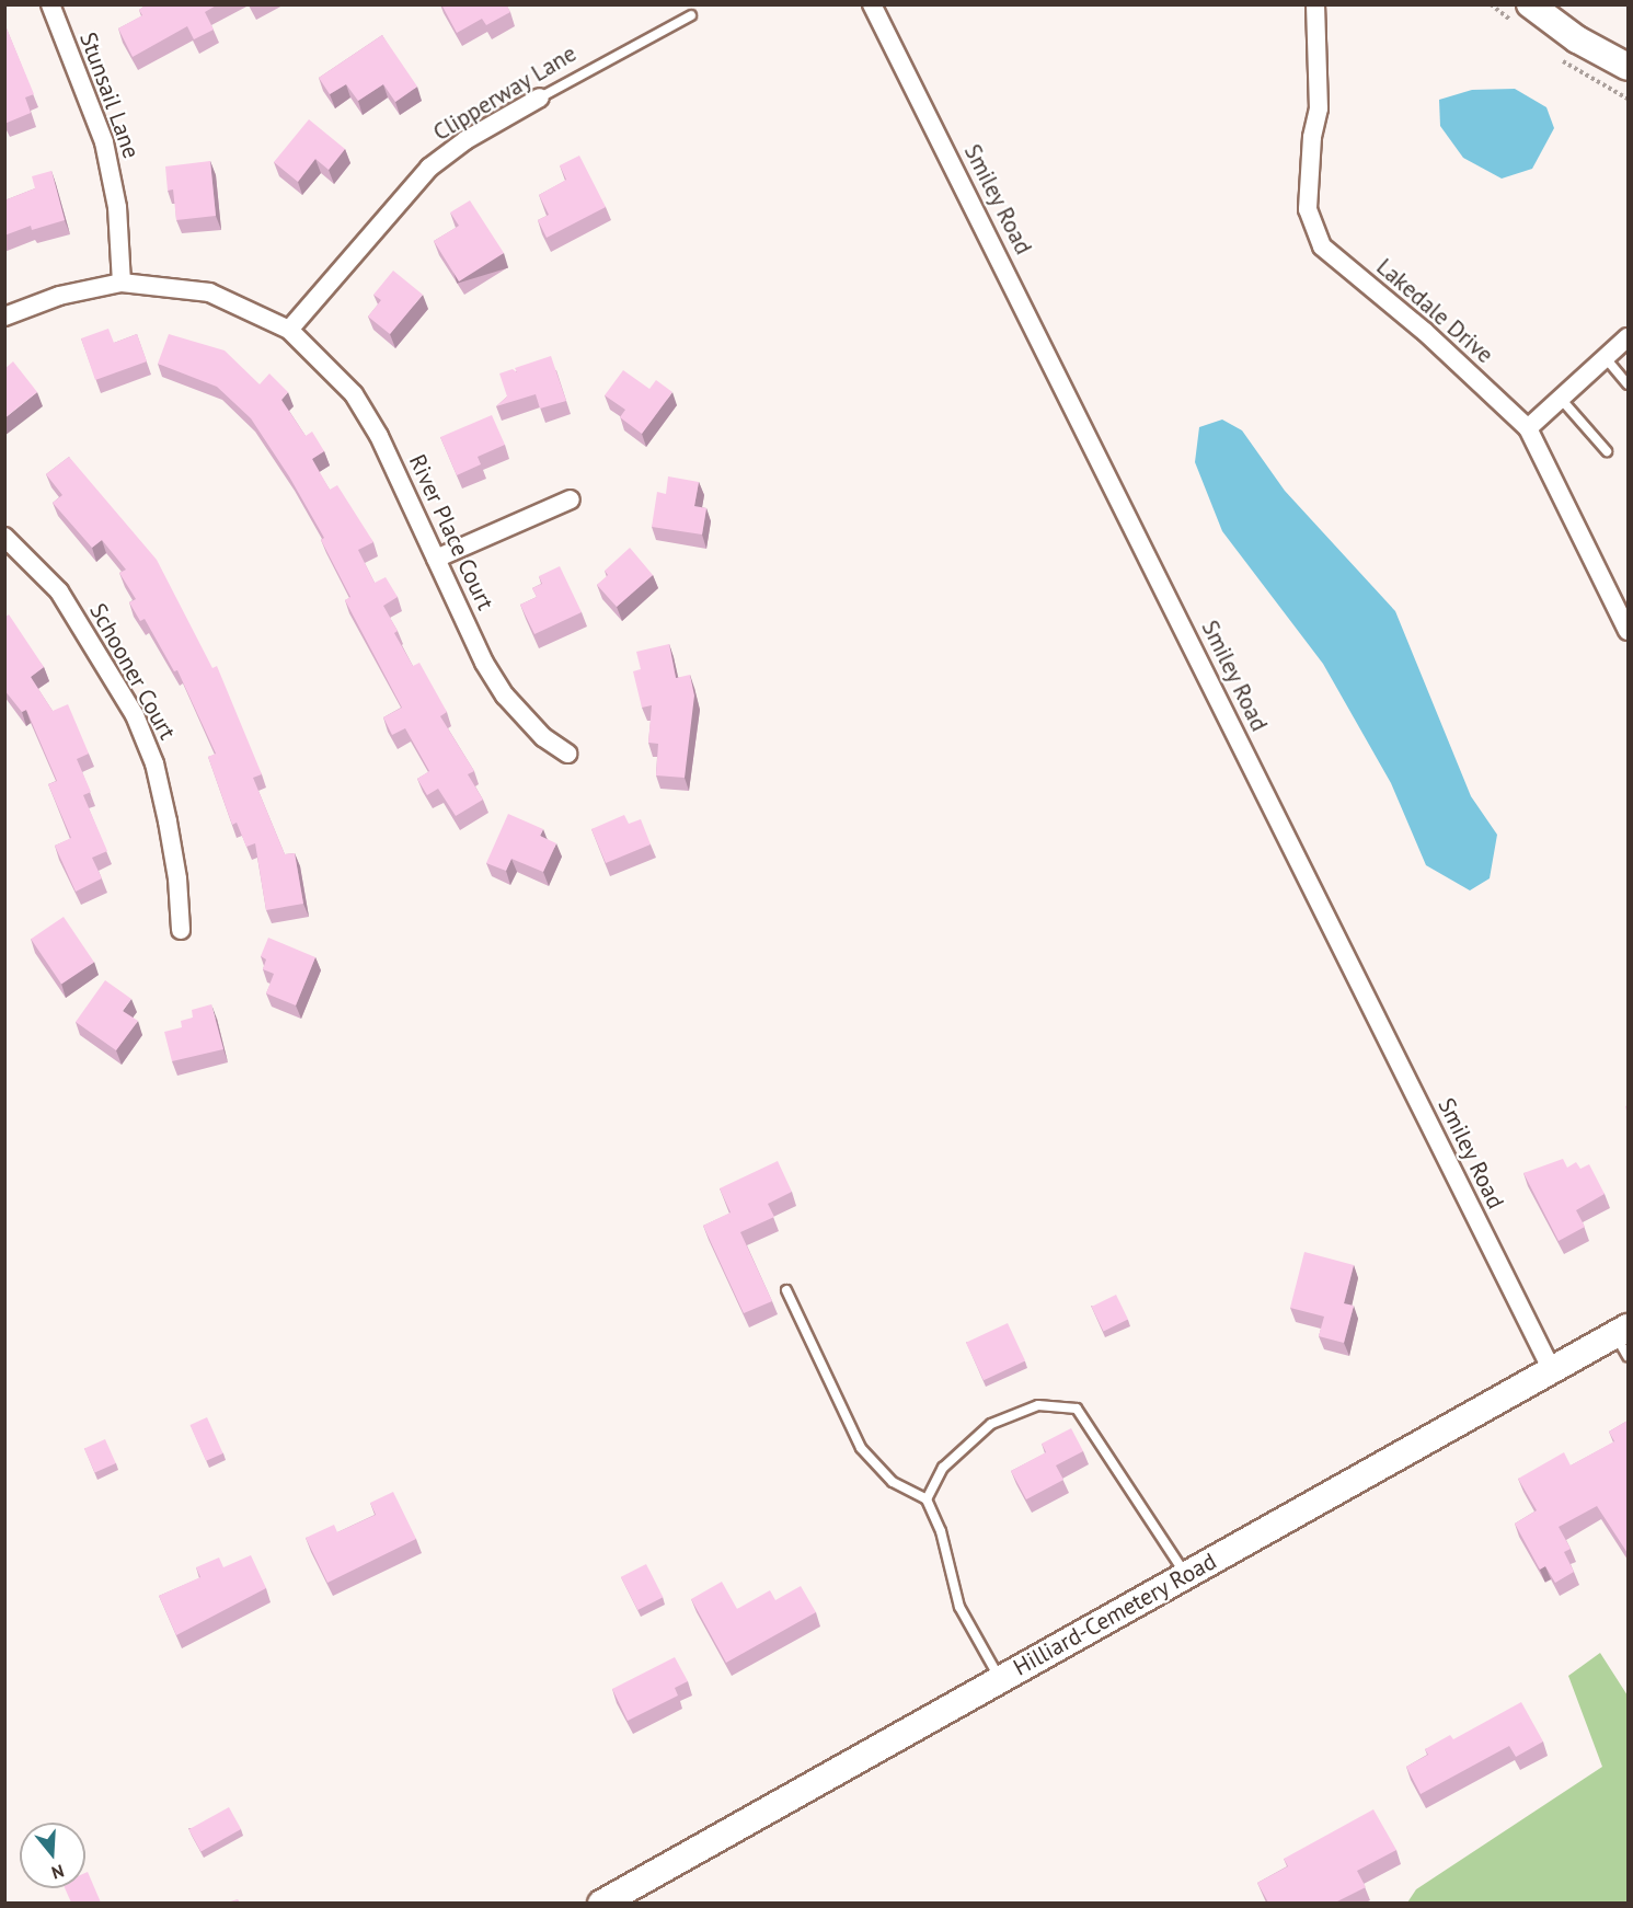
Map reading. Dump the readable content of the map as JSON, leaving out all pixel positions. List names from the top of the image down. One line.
{"streets":{"main road":["Hilliard-Cemetery Road"],"street":["Clipperway Lane","Stunsail Lane","Smiley Road","Lakedale Drive","River Place Court","Schooner Court"]},"crossings":[["Clipperway Lane","River Place Court"],["Smiley Road","Hilliard-Cemetery Road"]],"north":"bottom"}
